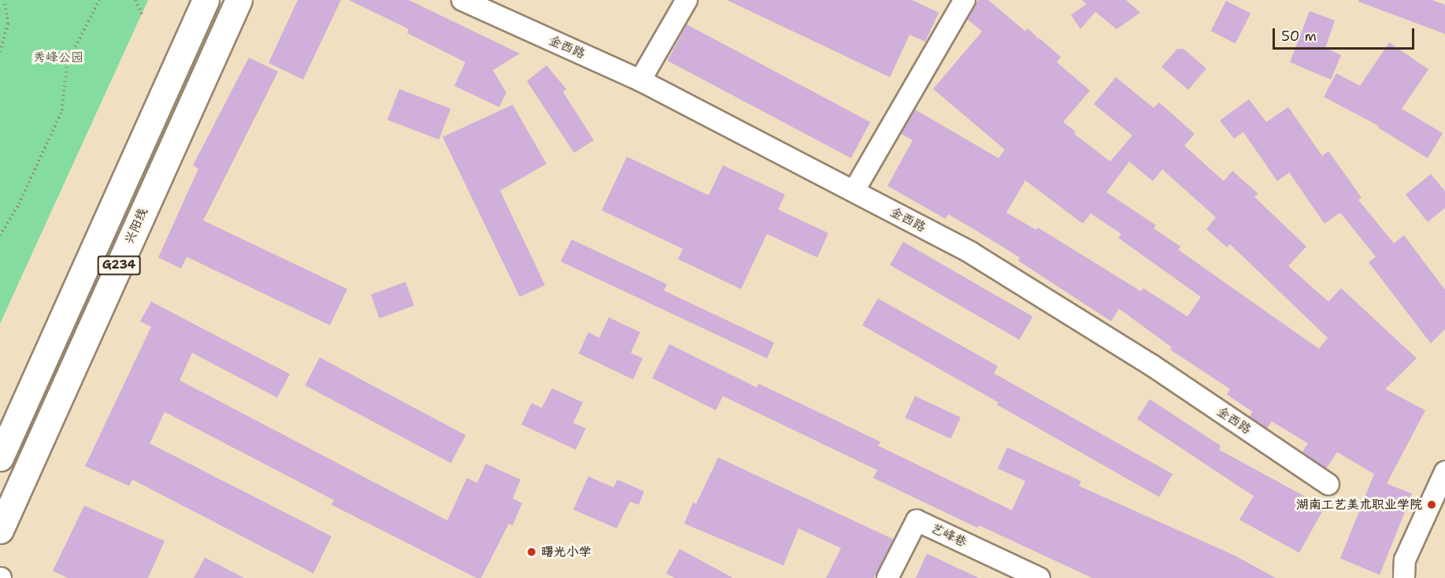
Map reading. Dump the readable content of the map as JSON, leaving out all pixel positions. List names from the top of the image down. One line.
{"streets":{"highway":["兴阳线","G234"],"street":["金西路","艺峰巷"]},"parks":["秀峰公园"],"places":["湖南工艺美术职业学院","曙光小学"],"scale_bar":"50 m"}
